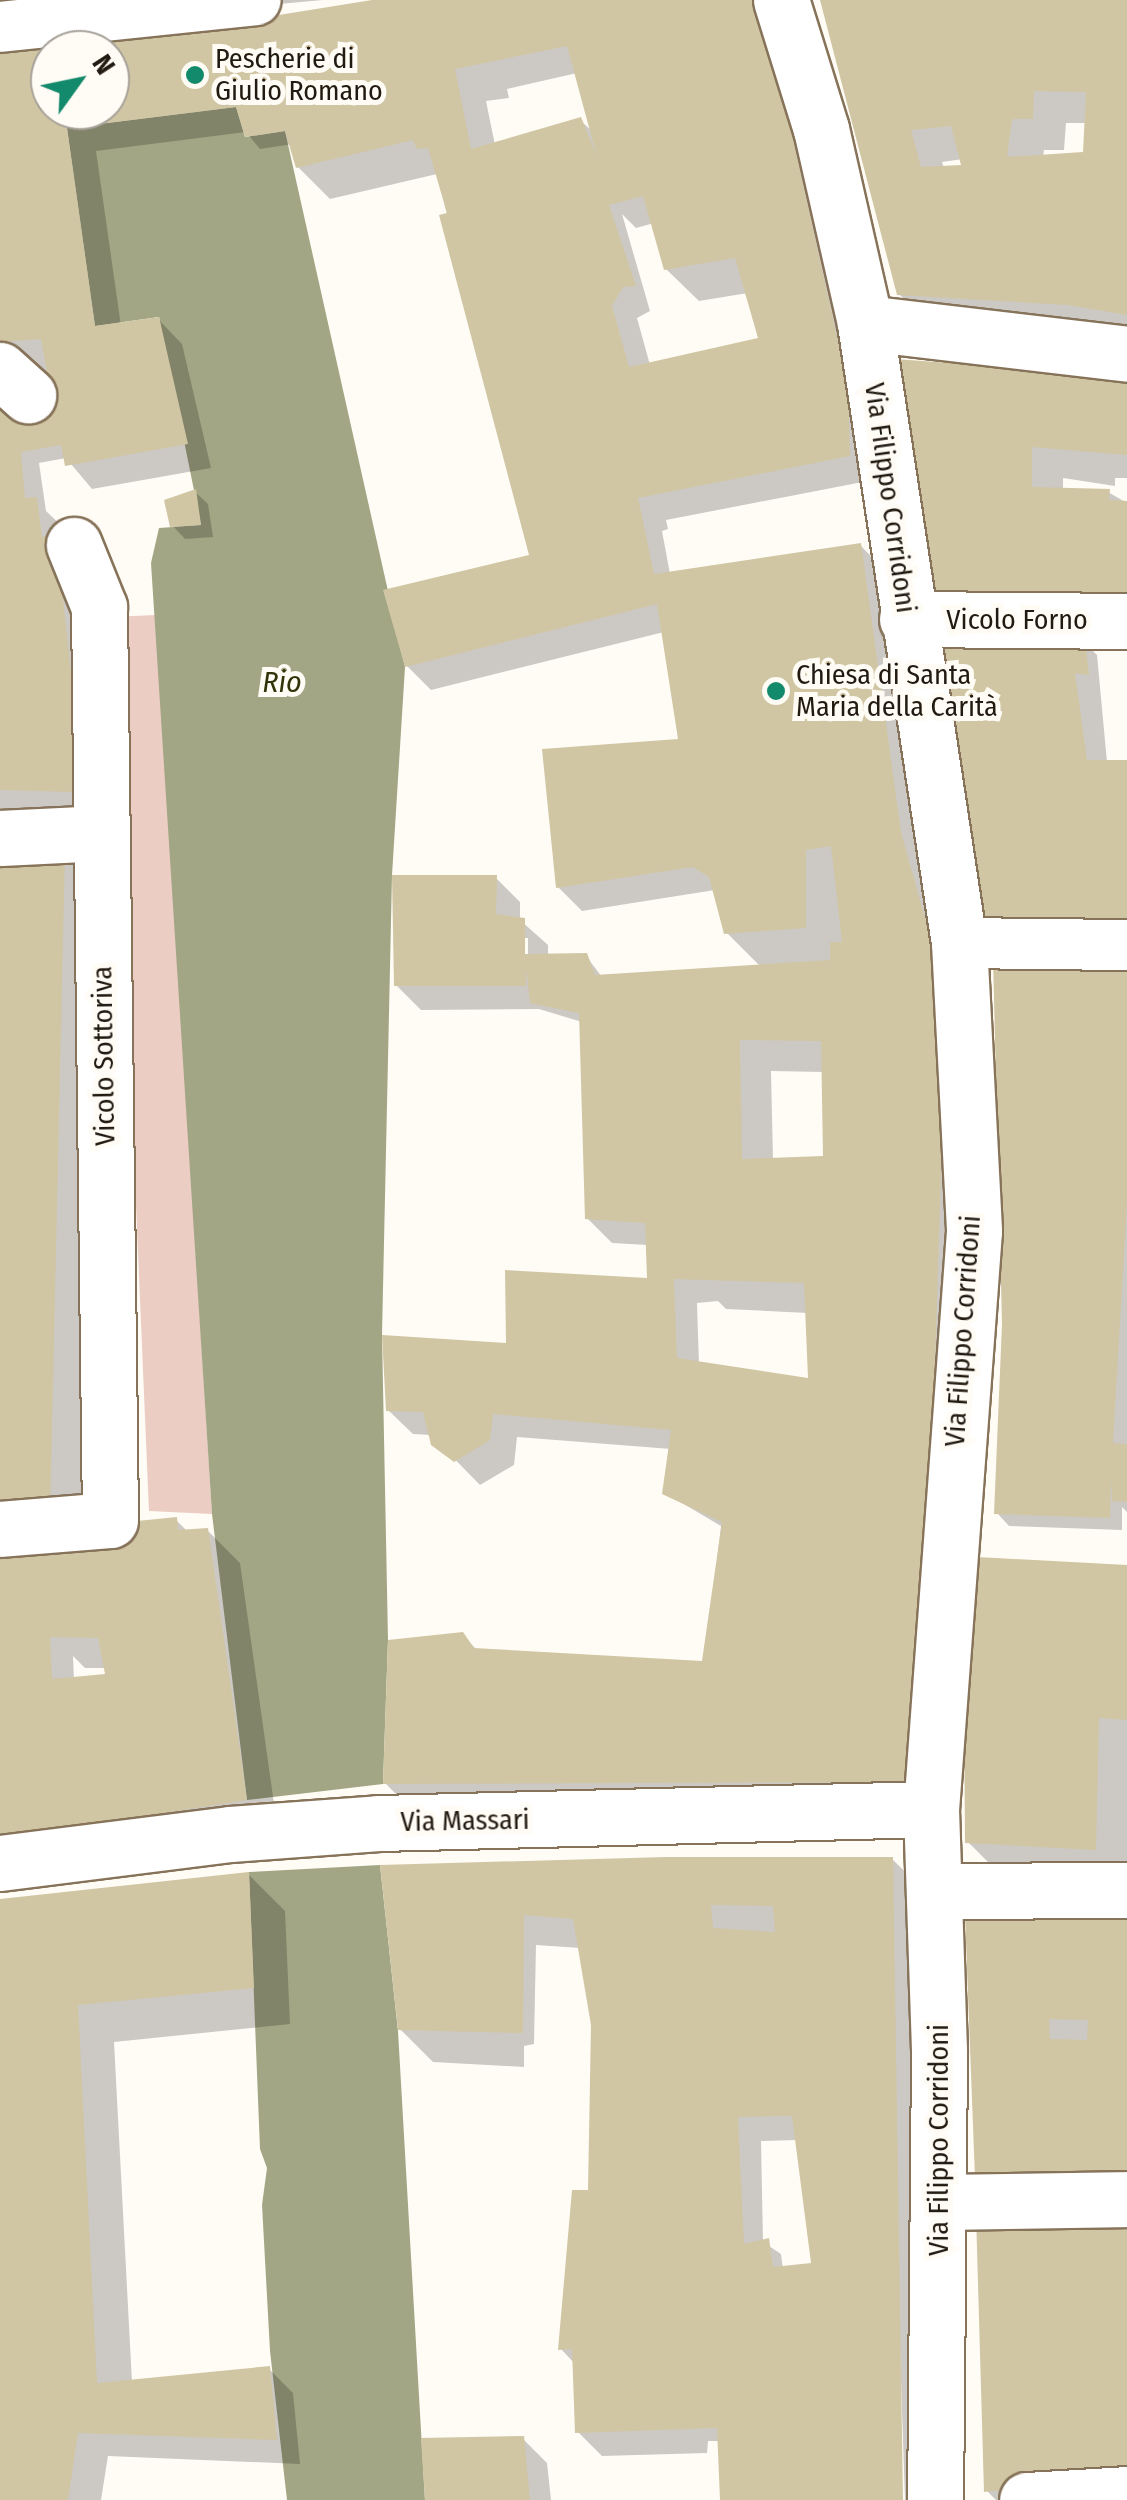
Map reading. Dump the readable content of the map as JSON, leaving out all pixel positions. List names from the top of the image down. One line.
{"streets":{"street":["Via Filippo Corridoni","Vicolo Forno","Vicolo Sottoriva","Via Massari"]},"crossings":[["Via Filippo Corridoni","Vicolo Forno"],["Via Filippo Corridoni","Via Massari"]],"water":["Rio"],"places":["Pescherie di Giulio Romano","Chiesa di Santa Maria della Carità"],"north":"top right"}
